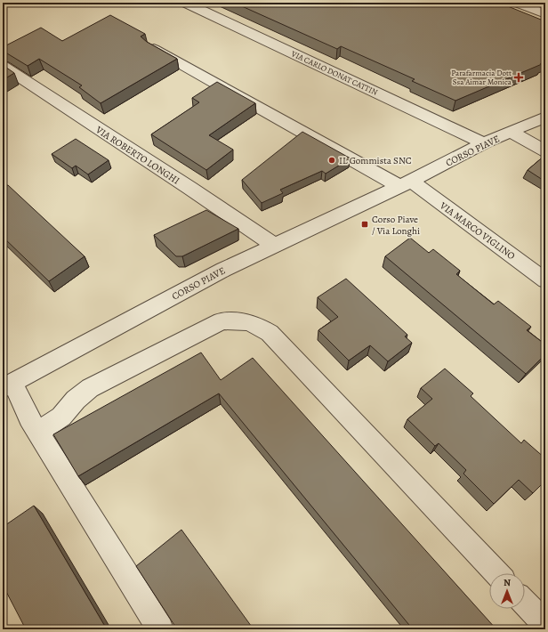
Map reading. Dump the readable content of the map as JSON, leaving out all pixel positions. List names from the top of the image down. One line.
{"streets":{"street":["VIA CARLO DONAT CATTIN","CORSO PIAVE","VIA ROBERTO LONGHI","VIA MARCO VIGLINO"]},"crossings":[["VIA CARLO DONAT CATTIN","CORSO PIAVE"],["CORSO PIAVE","VIA ROBERTO LONGHI"],["CORSO PIAVE","VIA MARCO VIGLINO"]],"places":{"health":["Parafarmacia Dott Ssa Aimar Monica"],"other":["IL Gommista SNC"],"transit":["Corso Piave / Via Longhi"]},"north":"top"}
